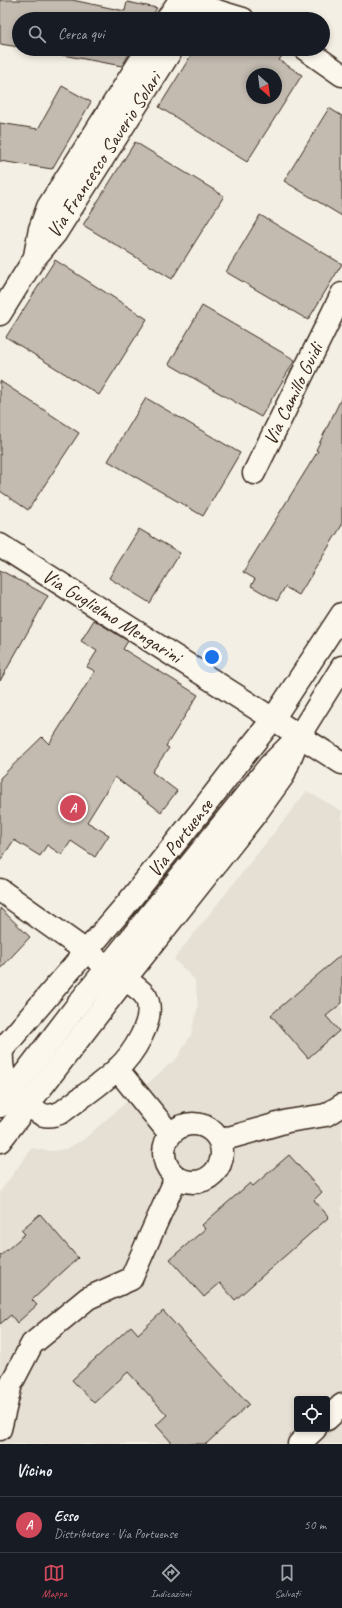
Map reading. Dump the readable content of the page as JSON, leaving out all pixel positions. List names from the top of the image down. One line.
{"streets":{"street":["Via Francesco Saverio Solari","Via Camillo Guidi","Via Guglielmo Mengarini","Via Portuense"]},"crossings":[["Via Guglielmo Mengarini","Via Portuense"]],"north":"bottom right","page":{"search":"Cerca qui","pins":"A","heading":"Vicino","list":[{"mark":"A","name":"Esso","note":"Distributore · Via Portuense","value":"50 m"}],"nav":["Mappa","Indicazioni","Salvati"]}}
